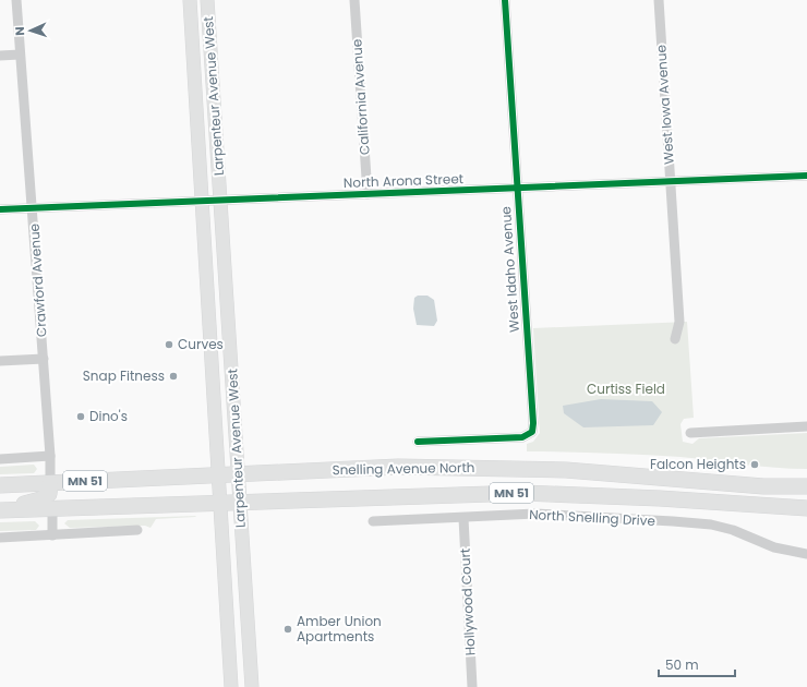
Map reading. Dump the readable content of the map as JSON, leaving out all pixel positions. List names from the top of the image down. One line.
{"streets":{"main road":["Larpenteur Avenue West","Snelling Avenue North","MN 51"],"street":["California Avenue","West Iowa Avenue","North Arona Street","West Idaho Avenue","Crawford Avenue","North Snelling Drive","Hollywood Court"]},"crossings":[["Larpenteur Avenue West","North Arona Street"],["Larpenteur Avenue West","Snelling Avenue North"],["California Avenue","North Arona Street"],["West Iowa Avenue","North Arona Street"],["North Arona Street","West Idaho Avenue"],["North Arona Street","Crawford Avenue"],["Crawford Avenue","Snelling Avenue North"],["North Snelling Drive","Hollywood Court"]],"parks":["Curtiss Field"],"places":["Curves","Snap Fitness","Dino's","Falcon Heights","Amber Union Apartments"],"scale_bar":"50 m","north":"left"}
